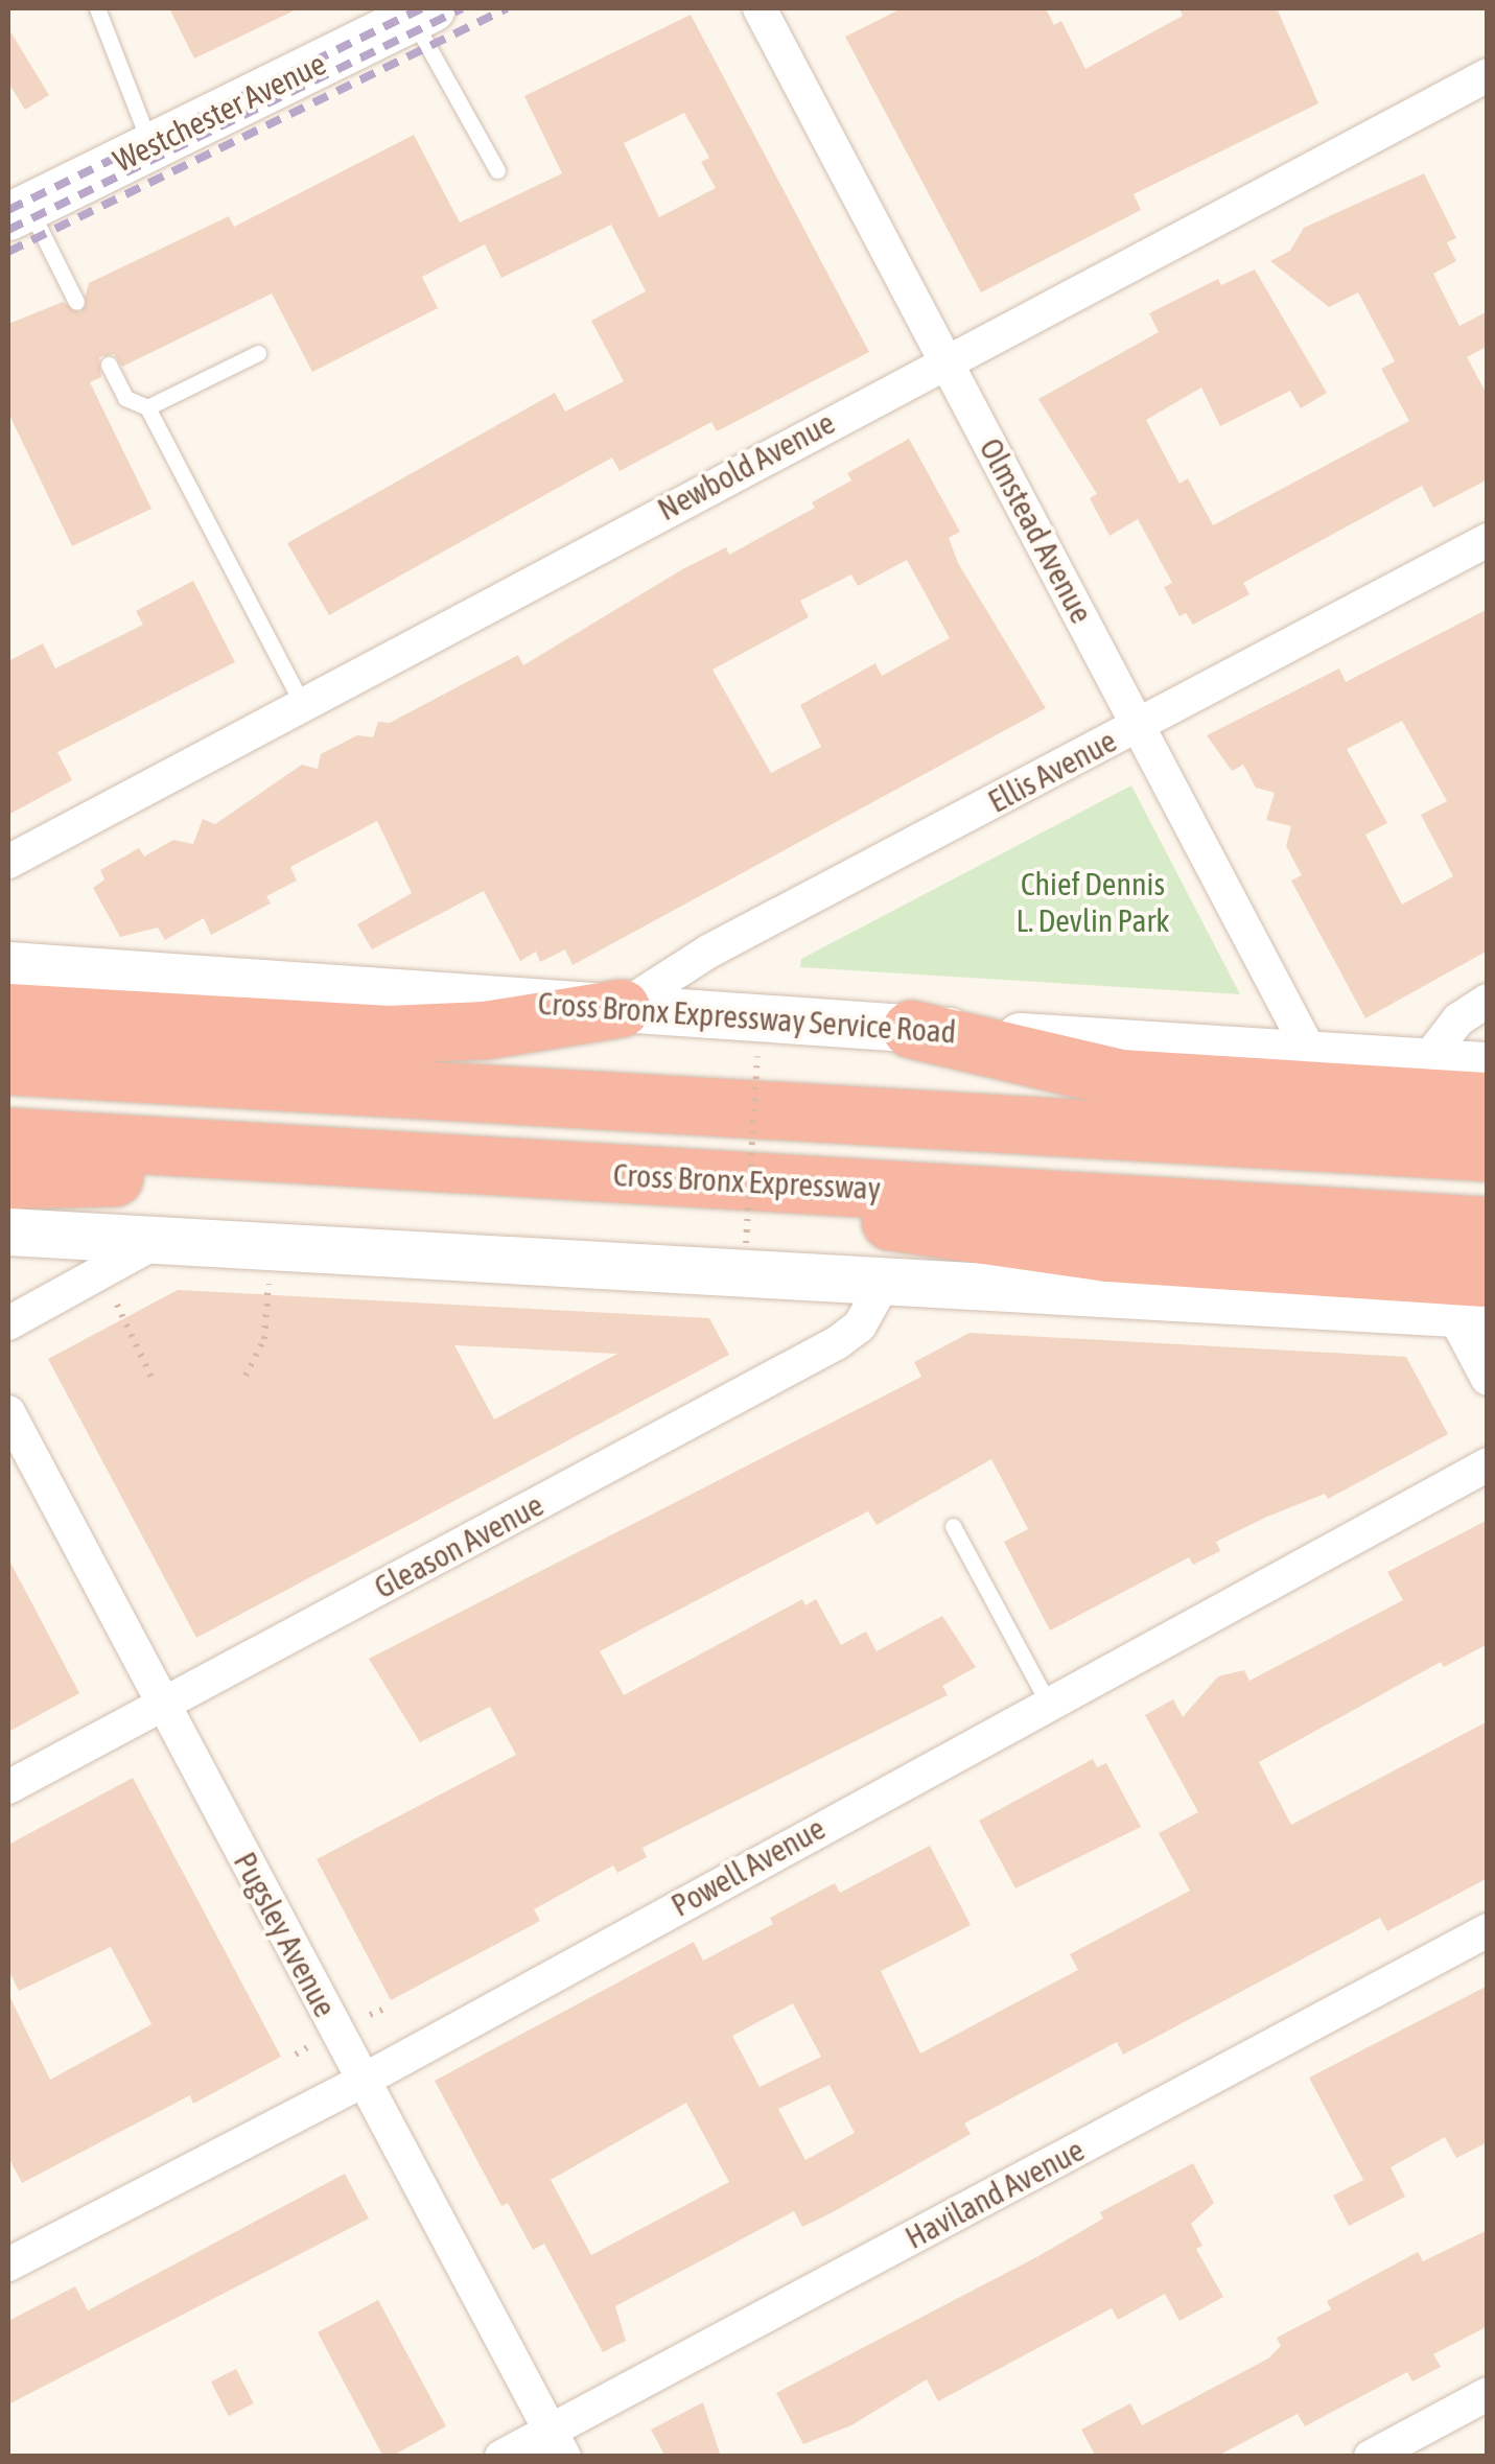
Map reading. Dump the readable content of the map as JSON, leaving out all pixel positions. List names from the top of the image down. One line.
{"streets":{"highway":["Cross Bronx Expressway"],"main road":["Westchester Avenue","Cross Bronx Expressway Service Road"],"street":["Newbold Avenue","Olmstead Avenue","Ellis Avenue","Gleason Avenue","Powell Avenue","Pugsley Avenue","Haviland Avenue"]},"crossings":[["Newbold Avenue","Olmstead Avenue"],["Olmstead Avenue","Ellis Avenue"],["Olmstead Avenue","Cross Bronx Expressway Service Road"],["Ellis Avenue","Cross Bronx Expressway Service Road"],["Gleason Avenue","Pugsley Avenue"],["Powell Avenue","Pugsley Avenue"],["Pugsley Avenue","Haviland Avenue"]],"parks":["Chief Dennis L. Devlin Park"]}
